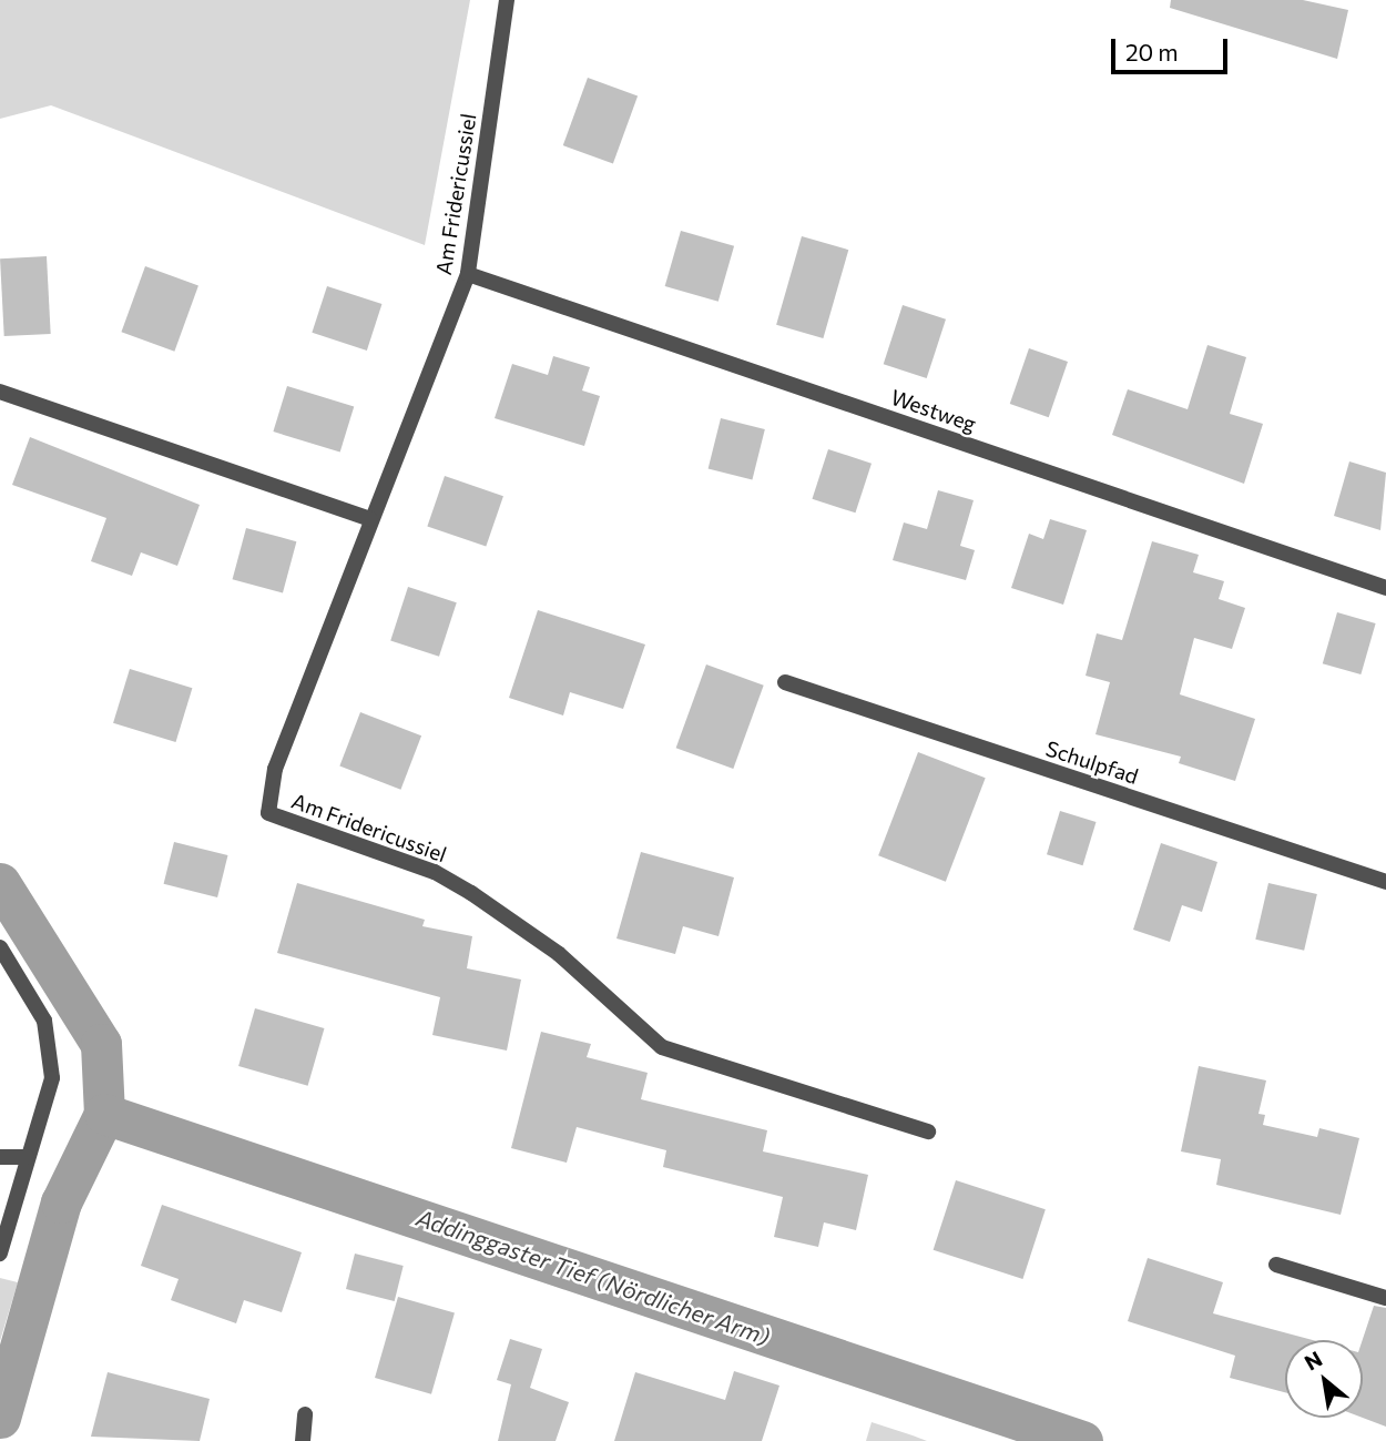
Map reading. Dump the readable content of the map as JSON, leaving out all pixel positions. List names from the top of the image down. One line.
{"streets":{"street":["Am Fridericussiel","Westweg","Schulpfad"]},"crossings":[["Am Fridericussiel","Westweg"]],"water":["Addinggaster Tief (Nördlicher Arm)"],"scale_bar":"20 m","north":"top left"}
